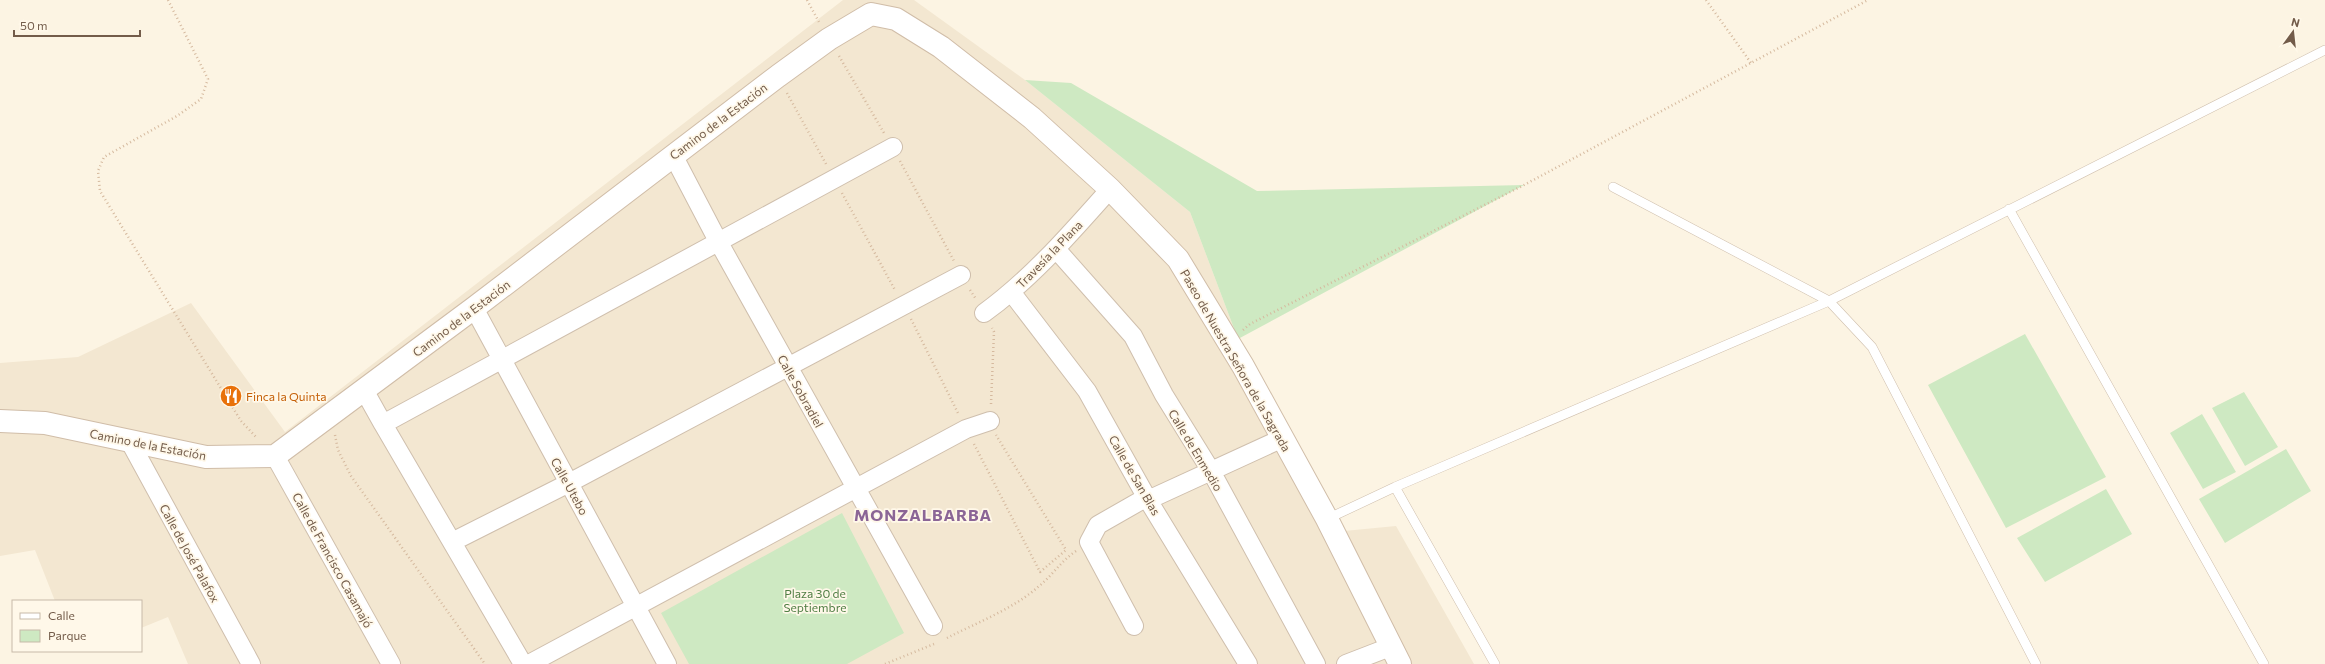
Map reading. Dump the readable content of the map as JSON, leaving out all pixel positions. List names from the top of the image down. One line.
{"streets":{"street":["Camino de la Estación","Travesía la Plana","Paseo de Nuestra Señora de la Sagrada","Calle Sobradiel","Calle de Enmedio","Calle de San Blas","Calle Utebo","Calle de José Palafox","Calle de Francisco Casamajó"]},"crossings":[["Camino de la Estación","Paseo de Nuestra Señora de la Sagrada"],["Camino de la Estación","Calle Sobradiel"],["Camino de la Estación","Calle Utebo"],["Camino de la Estación","Calle de José Palafox"],["Camino de la Estación","Calle de Francisco Casamajó"],["Travesía la Plana","Paseo de Nuestra Señora de la Sagrada"],["Travesía la Plana","Calle de Enmedio"],["Travesía la Plana","Calle de San Blas"]],"districts":["MONZALBARBA"],"parks":["Plaza 30 de Septiembre"],"places":{"restaurant":["Finca la Quinta"]},"legend":["Calle","Parque"],"scale_bar":"50 m","north":"top"}
